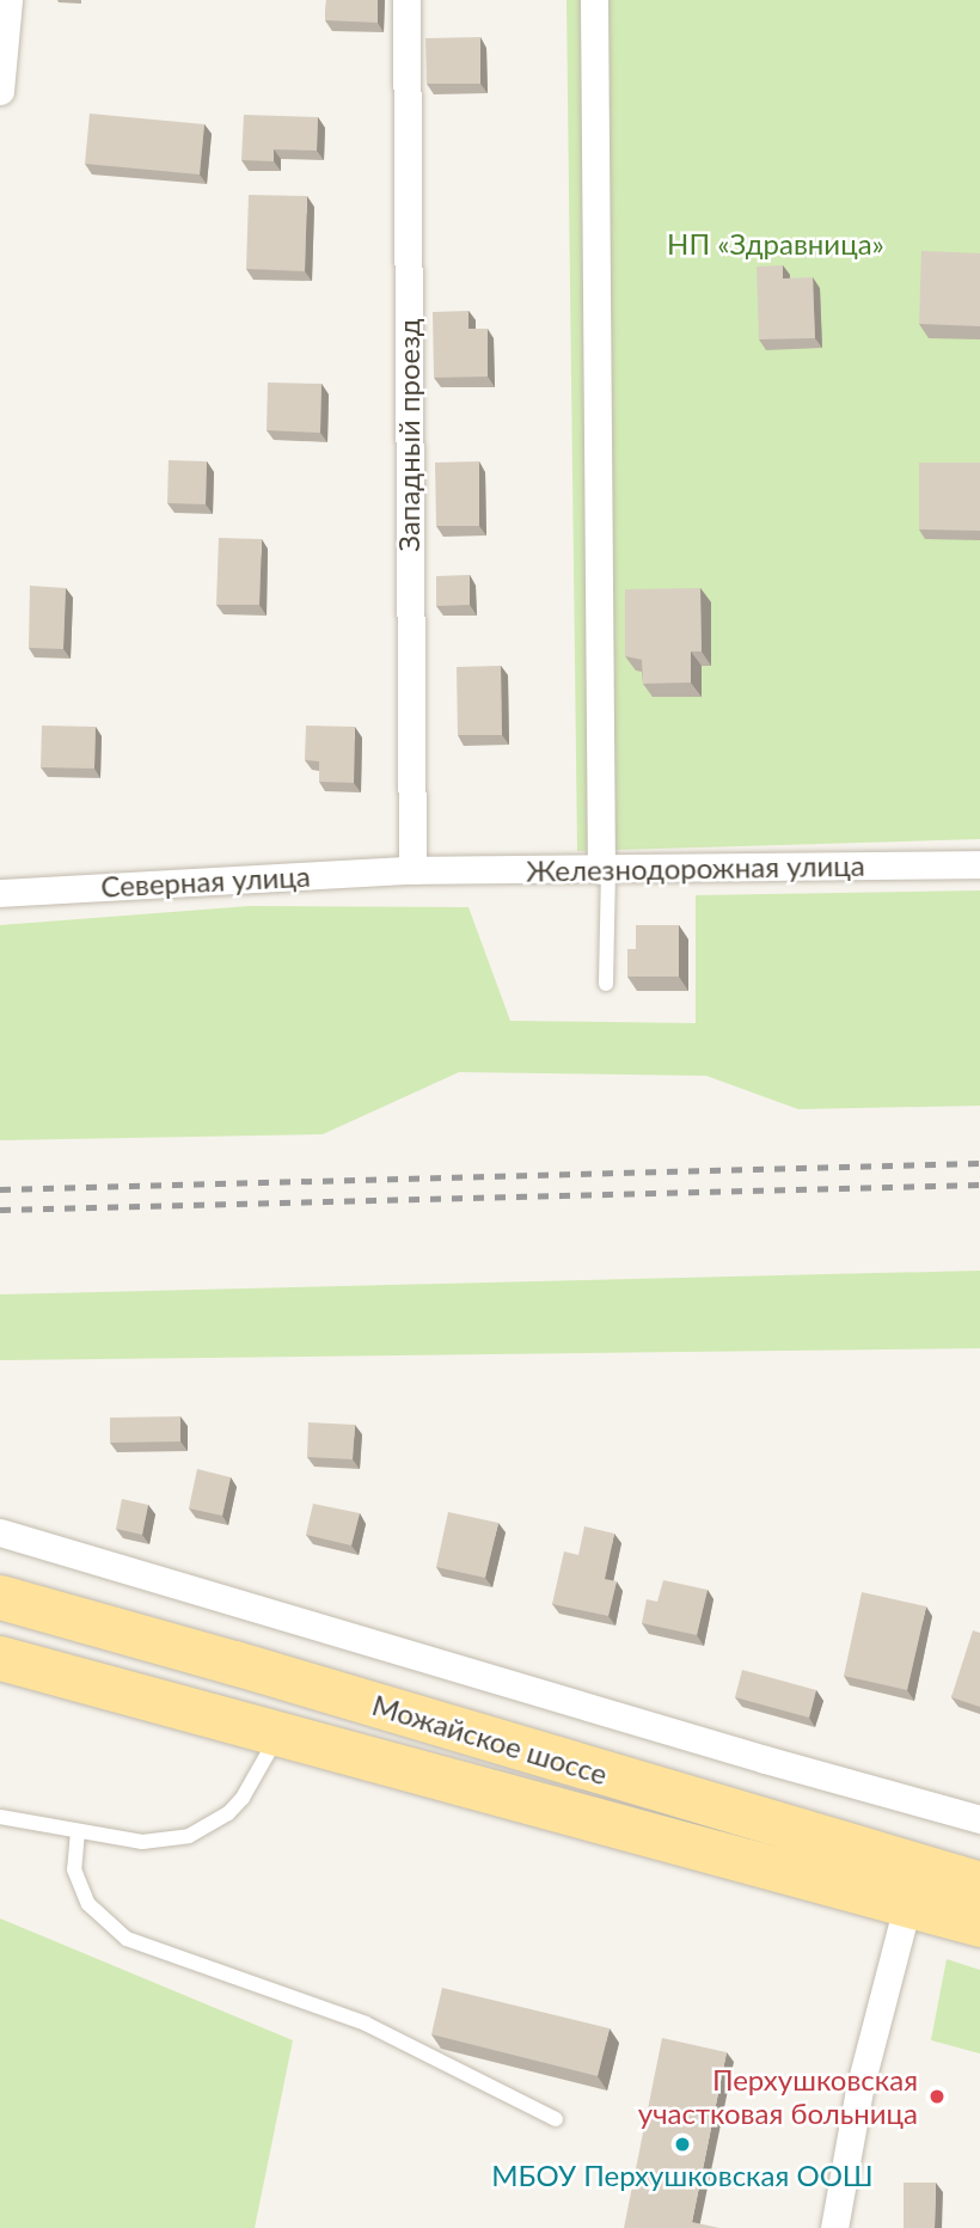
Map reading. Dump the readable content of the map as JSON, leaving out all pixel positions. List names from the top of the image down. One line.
{"streets":{"main road":["Можайское шоссе"],"street":["Западный проезд","Железнодорожная улица","Северная улица"]},"crossings":[["Западный проезд","Железнодорожная улица"],["Западный проезд","Северная улица"],["Железнодорожная улица","Северная улица"]],"parks":["НП «Здравница»"],"places":["Перхушковская участковая больница","МБОУ Перхушковская ООШ"]}
